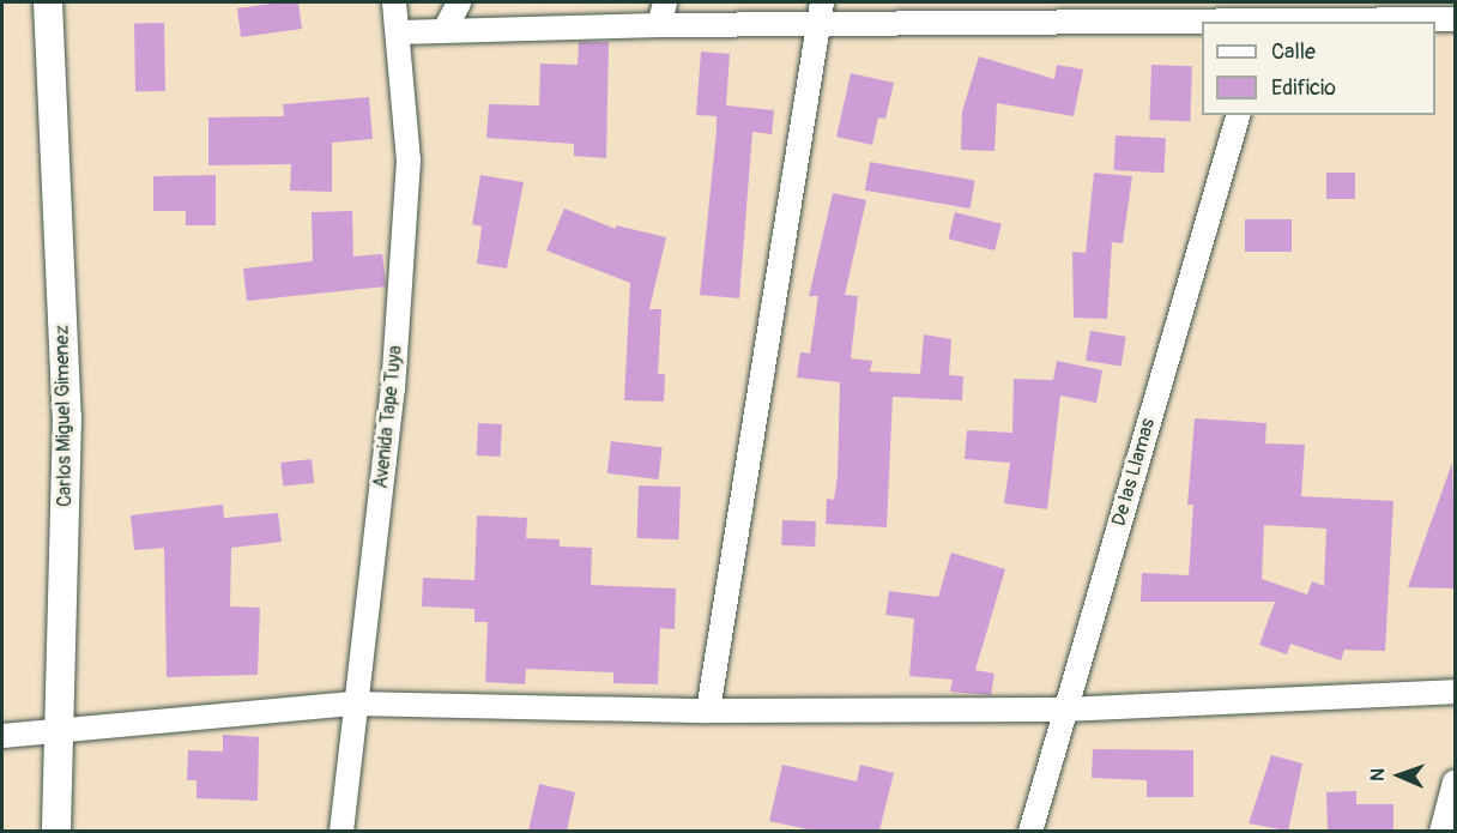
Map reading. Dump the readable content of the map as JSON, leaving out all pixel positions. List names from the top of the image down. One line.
{"streets":{"street":["Carlos Miguel Gimenez","Avenida Tape Tuya","De las Llamas"]},"legend":["Calle","Edificio"],"north":"left"}
